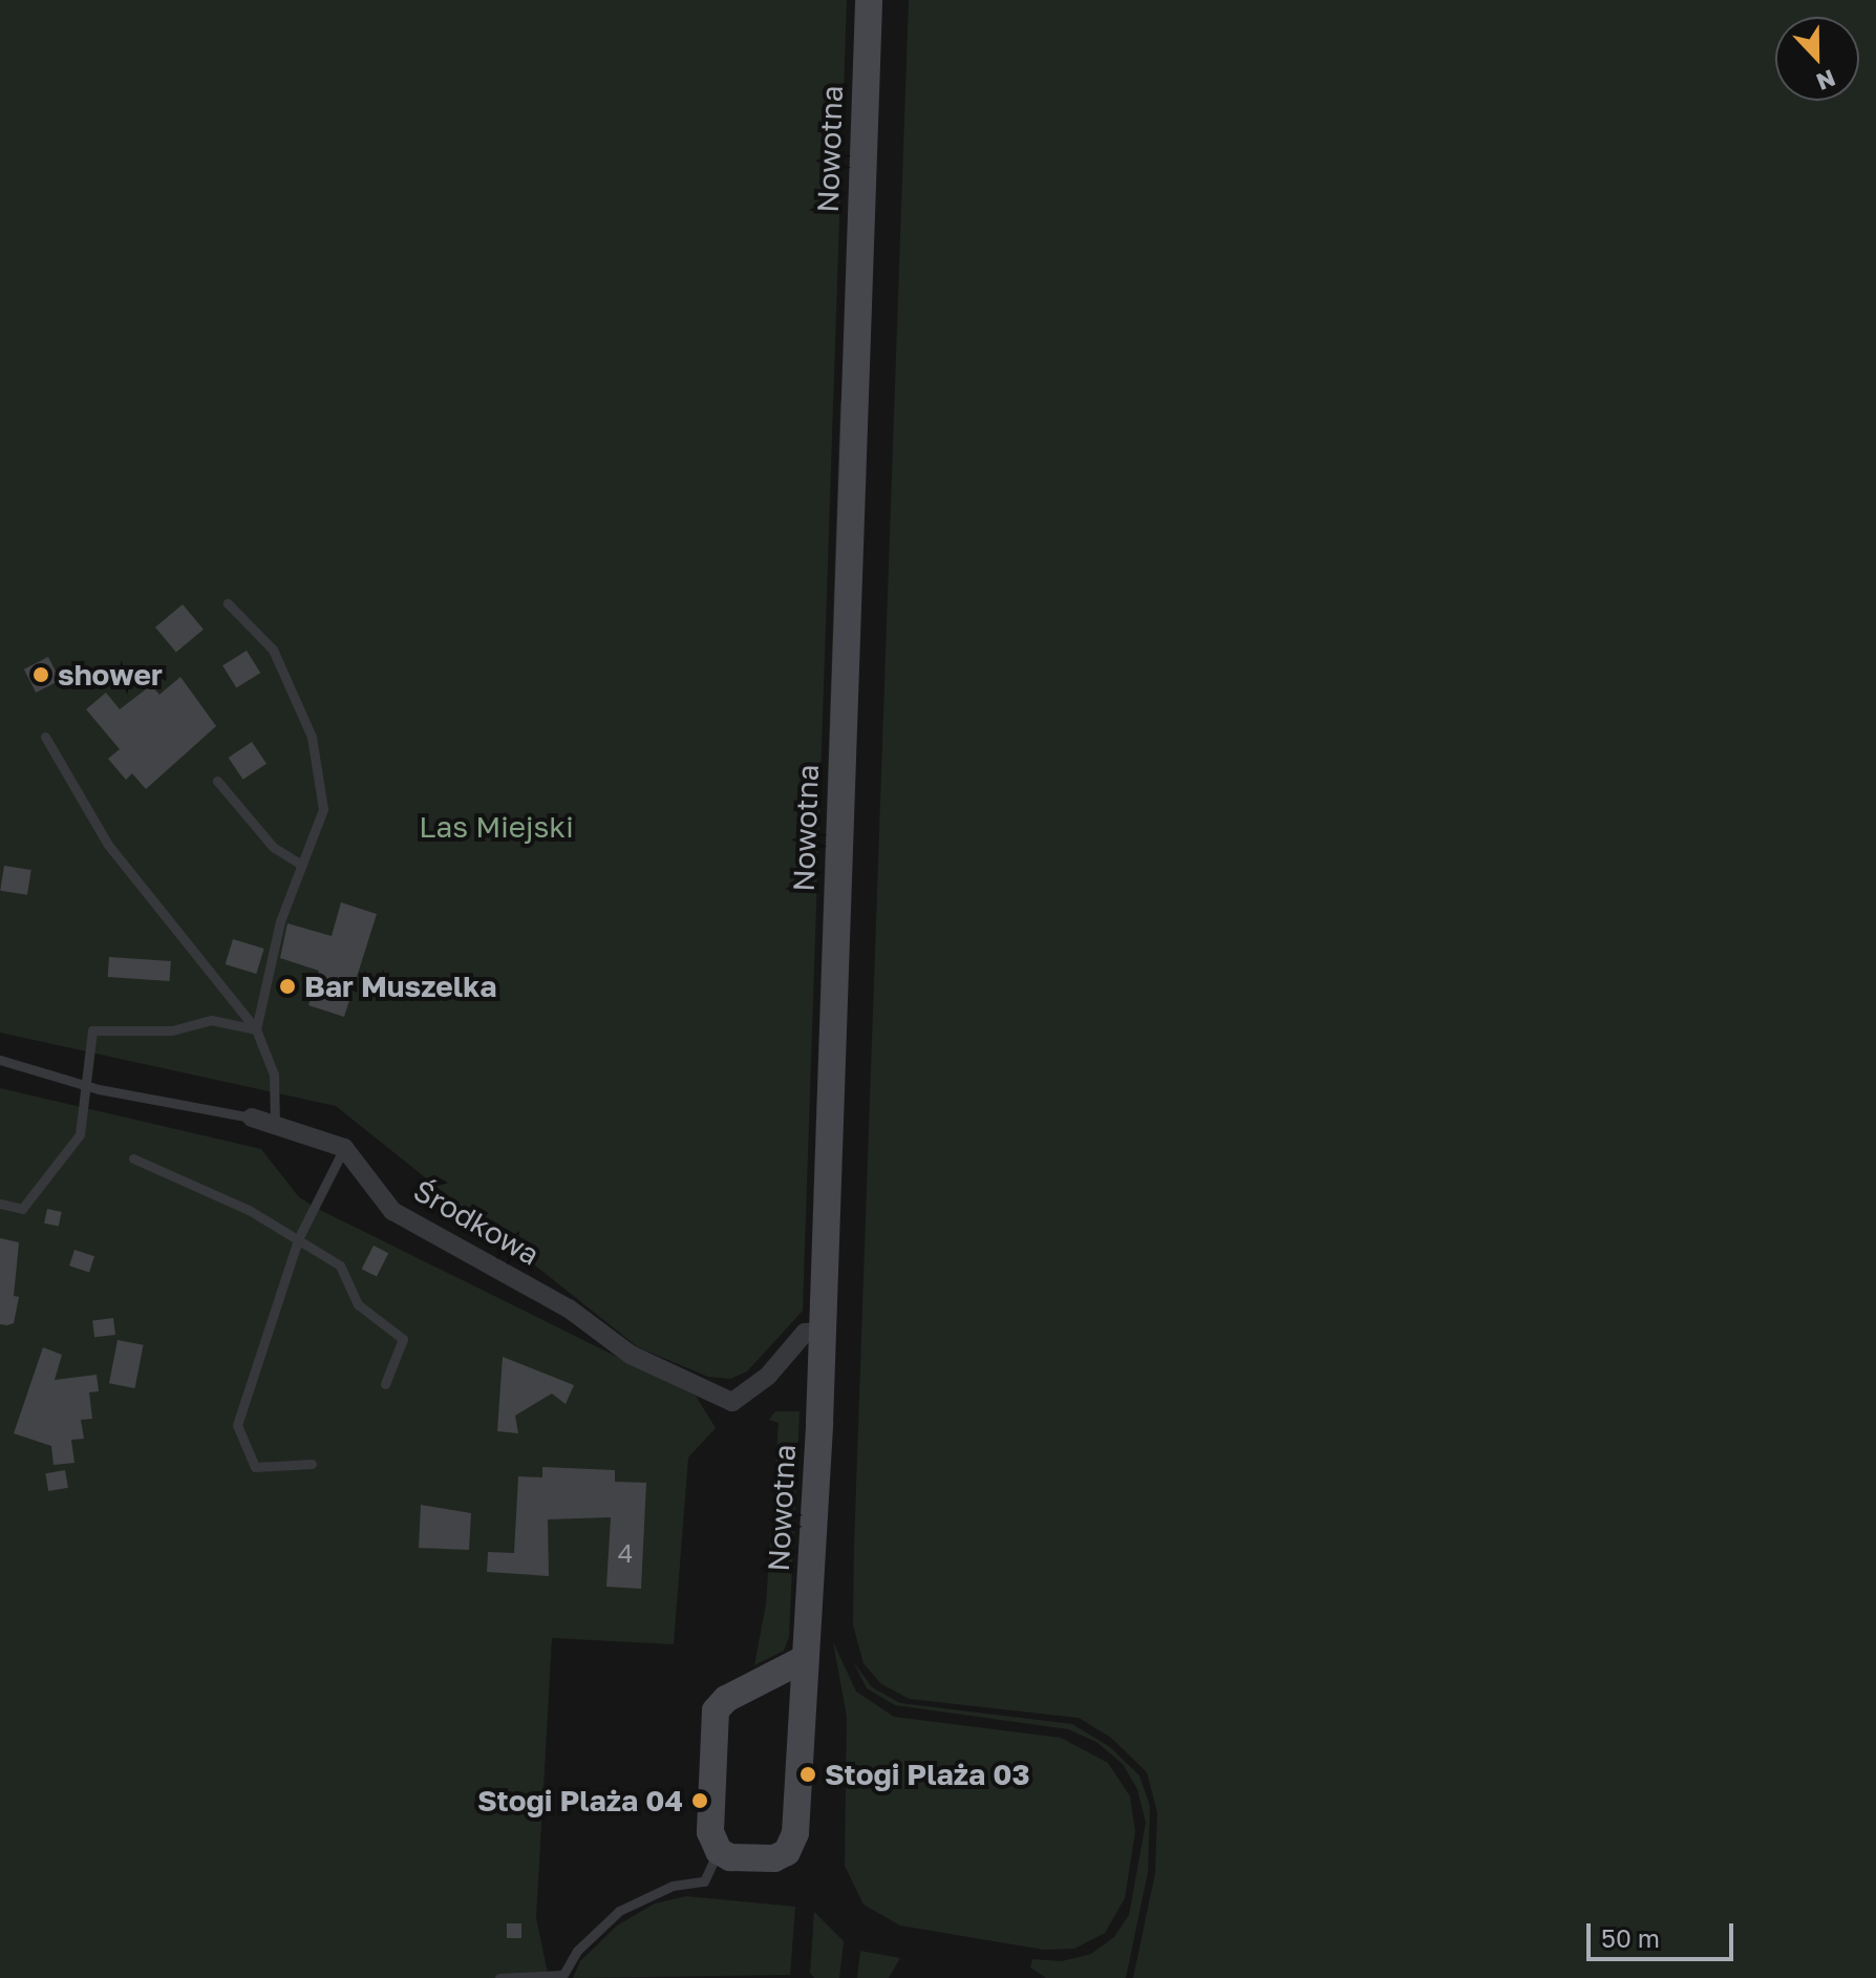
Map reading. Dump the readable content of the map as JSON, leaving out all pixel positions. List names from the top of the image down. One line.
{"streets":{"street":["Nowotna","Środkowa"]},"crossings":[["Nowotna","Środkowa"]],"parks":["Las Miejski"],"places":["shower","Bar Muszelka","Stogi Plaża 03","Stogi Plaża 04"],"house_numbers":["4"],"scale_bar":"50 m","north":"bottom"}
